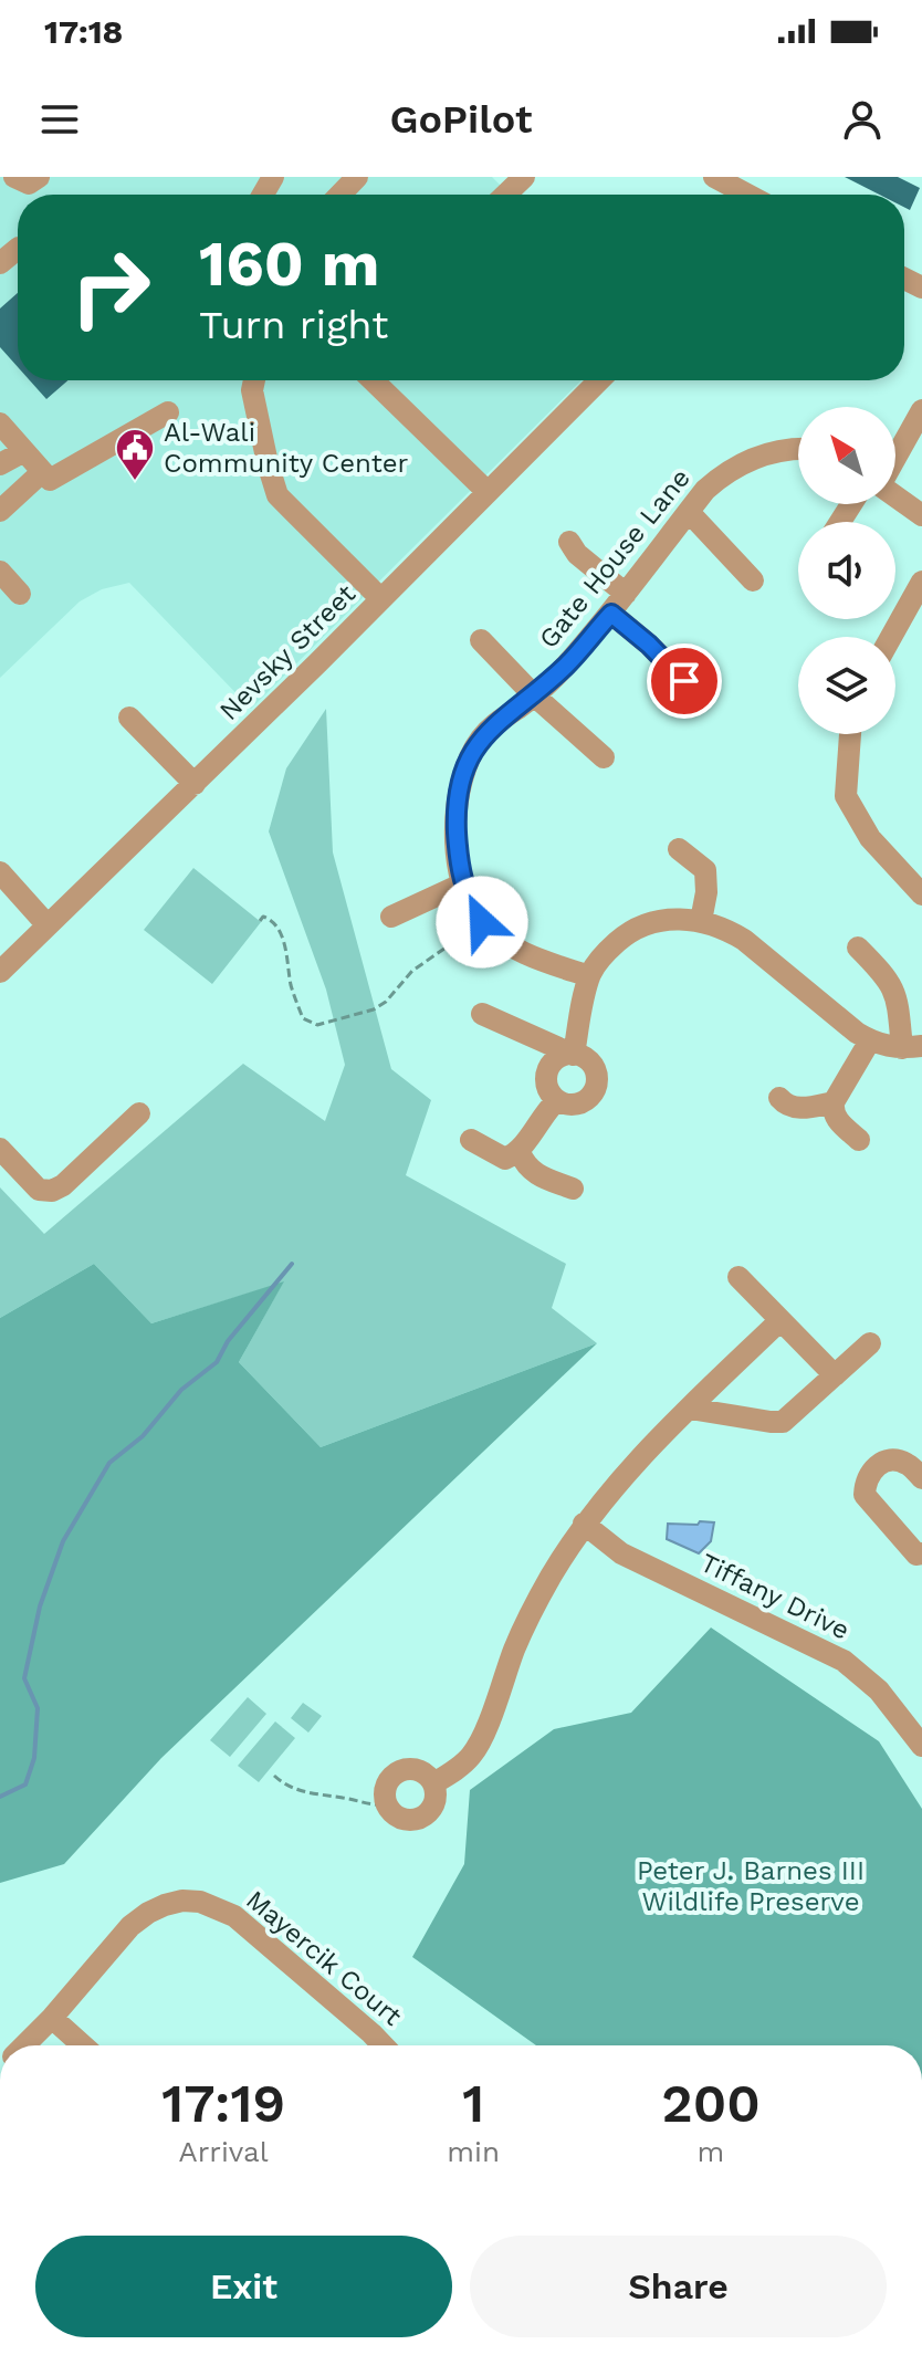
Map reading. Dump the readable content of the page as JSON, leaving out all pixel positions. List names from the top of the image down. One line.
{"streets":{"street":["Gate House Lane","Nevsky Street","Tiffany Drive","Mayercik Court"]},"parks":["Peter J. Barnes III Wildlife Preserve"],"places":{"public building":["Al-Wali Community Center"]},"north":"top left","page":{"status":"17:18","header":"GoPilot","turn":["160 m","Turn right"],"eta":["17:19","Arrival","1","min","200","m"],"buttons":["Exit","Share"]}}
